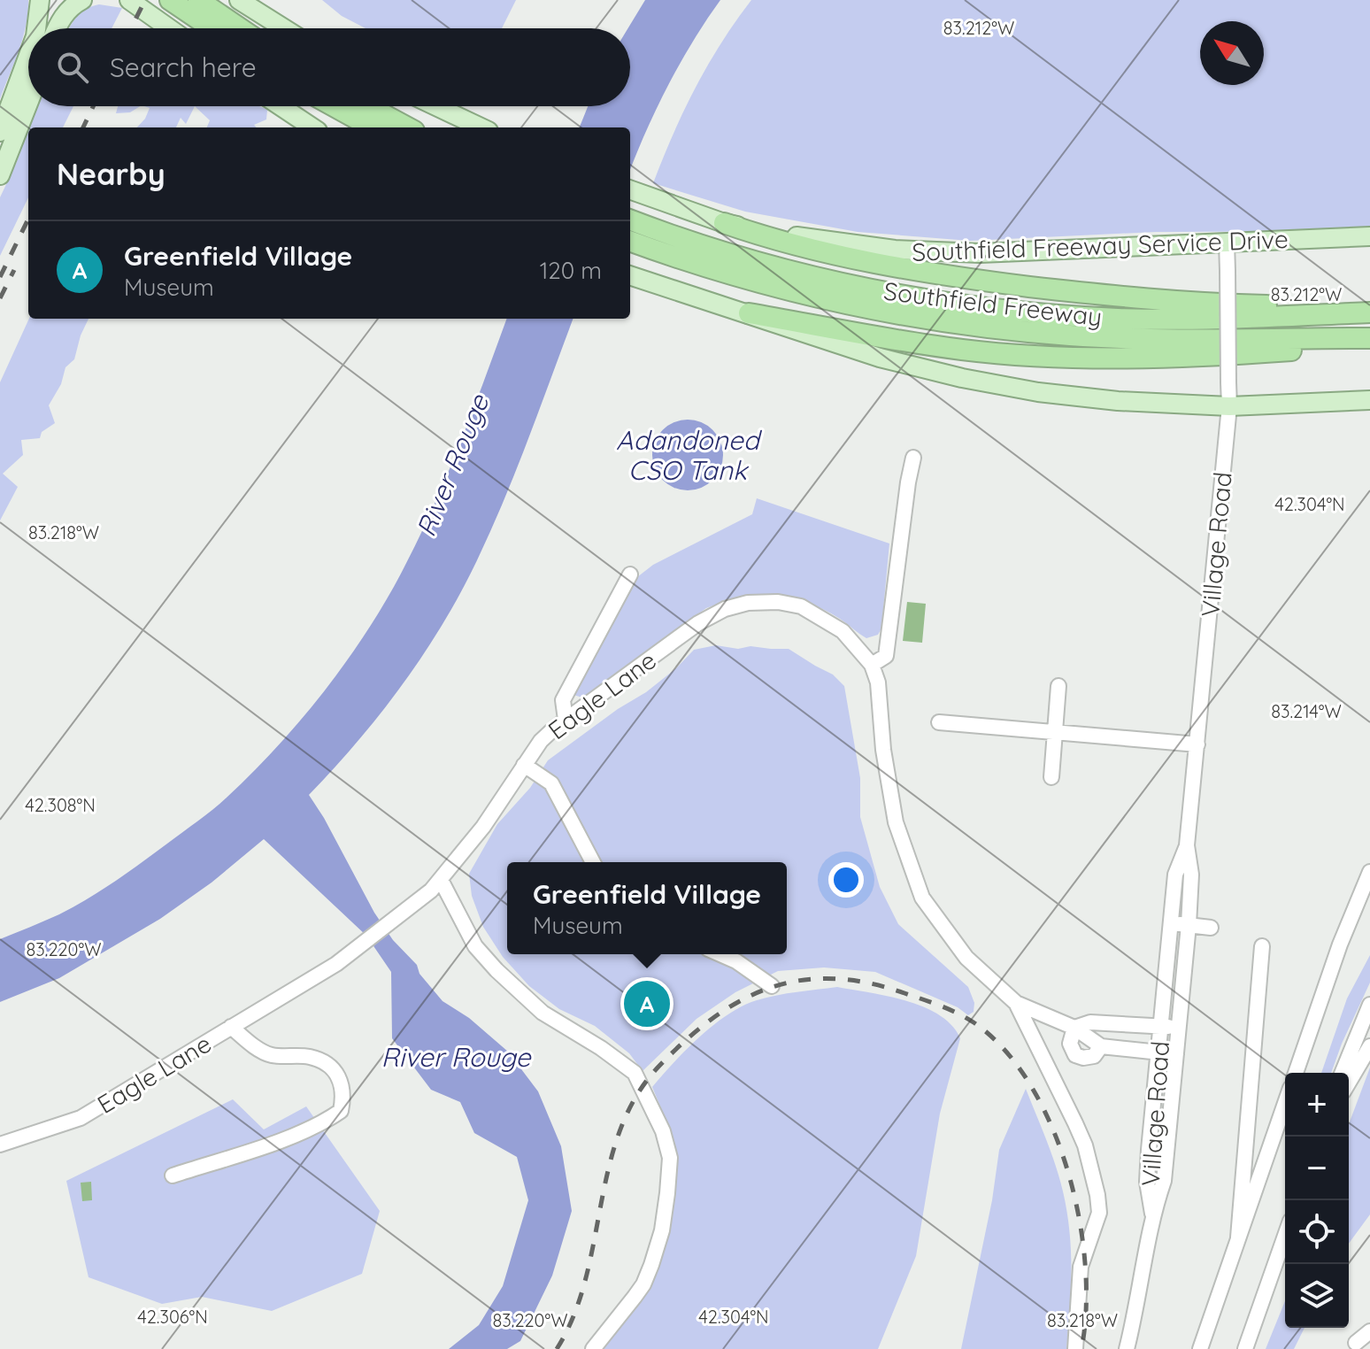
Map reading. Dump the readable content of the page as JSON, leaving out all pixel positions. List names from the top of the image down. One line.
{"streets":{"highway":["Southfield Freeway"],"main road":["Southfield Freeway Service Drive"],"street":["Village Road","Eagle Lane"]},"crossings":[["Southfield Freeway Service Drive","Village Road"],["Village Road","Eagle Lane"]],"water":["Adandoned CSO Tank","River Rouge"],"north":"top left","page":{"search":"Search here","heading":"Nearby","list":[{"mark":"A","name":"Greenfield Village","note":"Museum","value":"120 m"}],"popup":["Greenfield Village","Museum"],"pins":"A","map_buttons":["+","−"]},"coordinates":["83.212°W","42.304°N","83.218°W","83.214°W","42.308°N","83.220°W","42.306°N"]}
